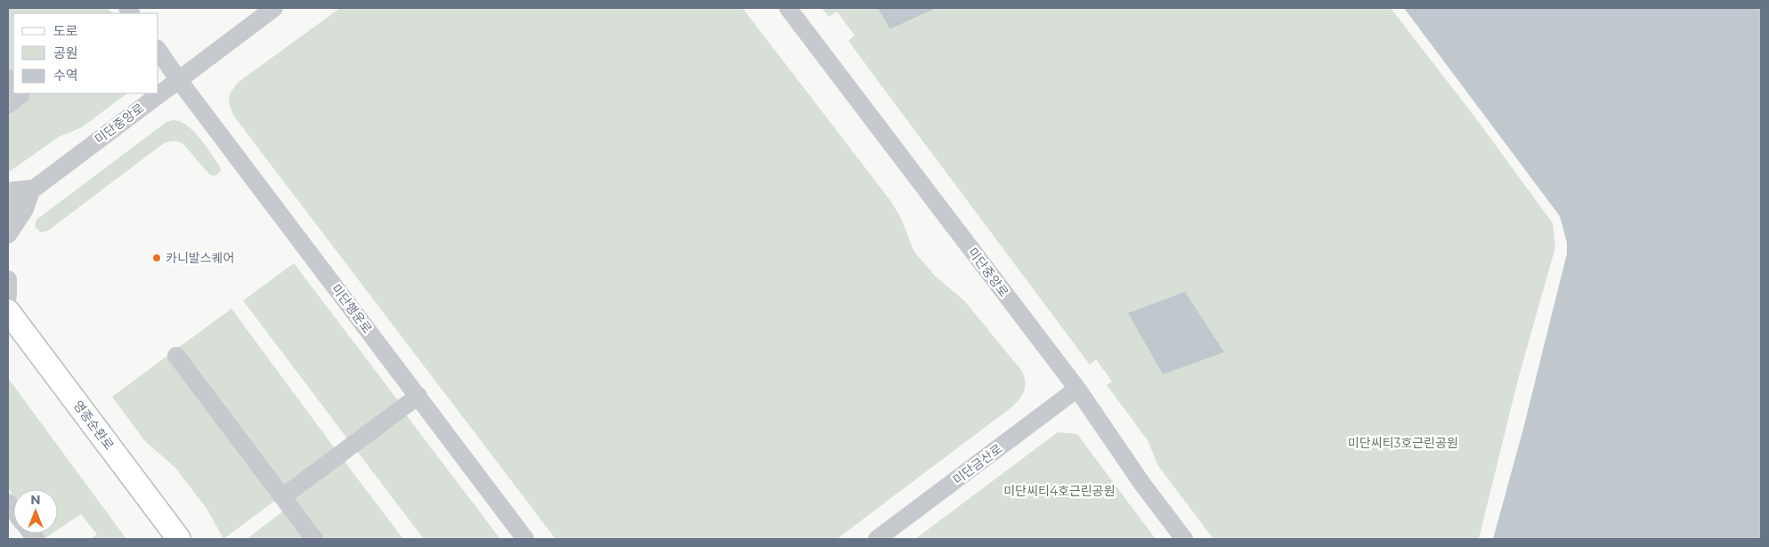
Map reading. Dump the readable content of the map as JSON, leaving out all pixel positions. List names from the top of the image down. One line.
{"streets":{"main road":["영종순환로"],"street":["미단중앙로","미단행운로","미단금산로"]},"crossings":[["미단중앙로","미단행운로"],["미단중앙로","미단금산로"]],"parks":["미단씨티3호근린공원","미단씨티4호근린공원"],"places":["카니발스퀘어"],"legend":["도로","공원","수역"],"north":"top"}
